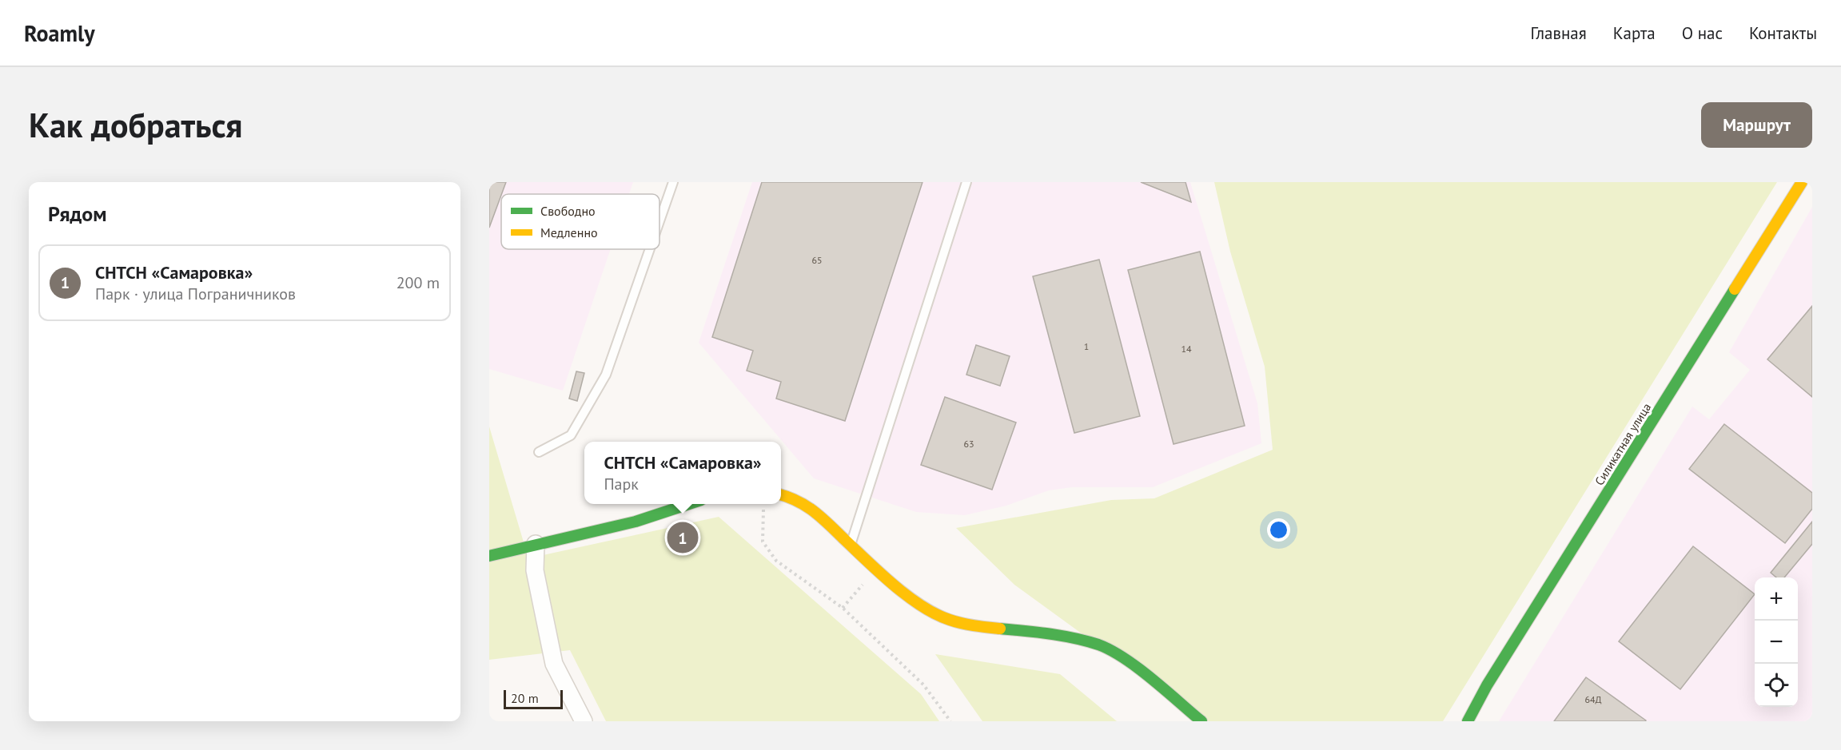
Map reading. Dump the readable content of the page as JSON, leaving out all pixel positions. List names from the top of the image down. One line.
{"streets":{"street":["Силикатная улица"]},"house_numbers":["65","1","14","63","64Д"],"legend":["Свободно","Медленно"],"scale_bar":"20 m","page":{"header":"Roamly","nav":["Главная","Карта","О нас","Контакты"],"buttons":"Маршрут","title":"Как добраться","heading":"Рядом","list":[{"mark":"1","name":"СНТСН «Самаровка»","note":"Парк · улица Пограничников","value":"200 m"}],"popup":["СНТСН «Самаровка»","Парк"],"pins":"1","map_buttons":["+","−"],"scale":"20 m"}}
